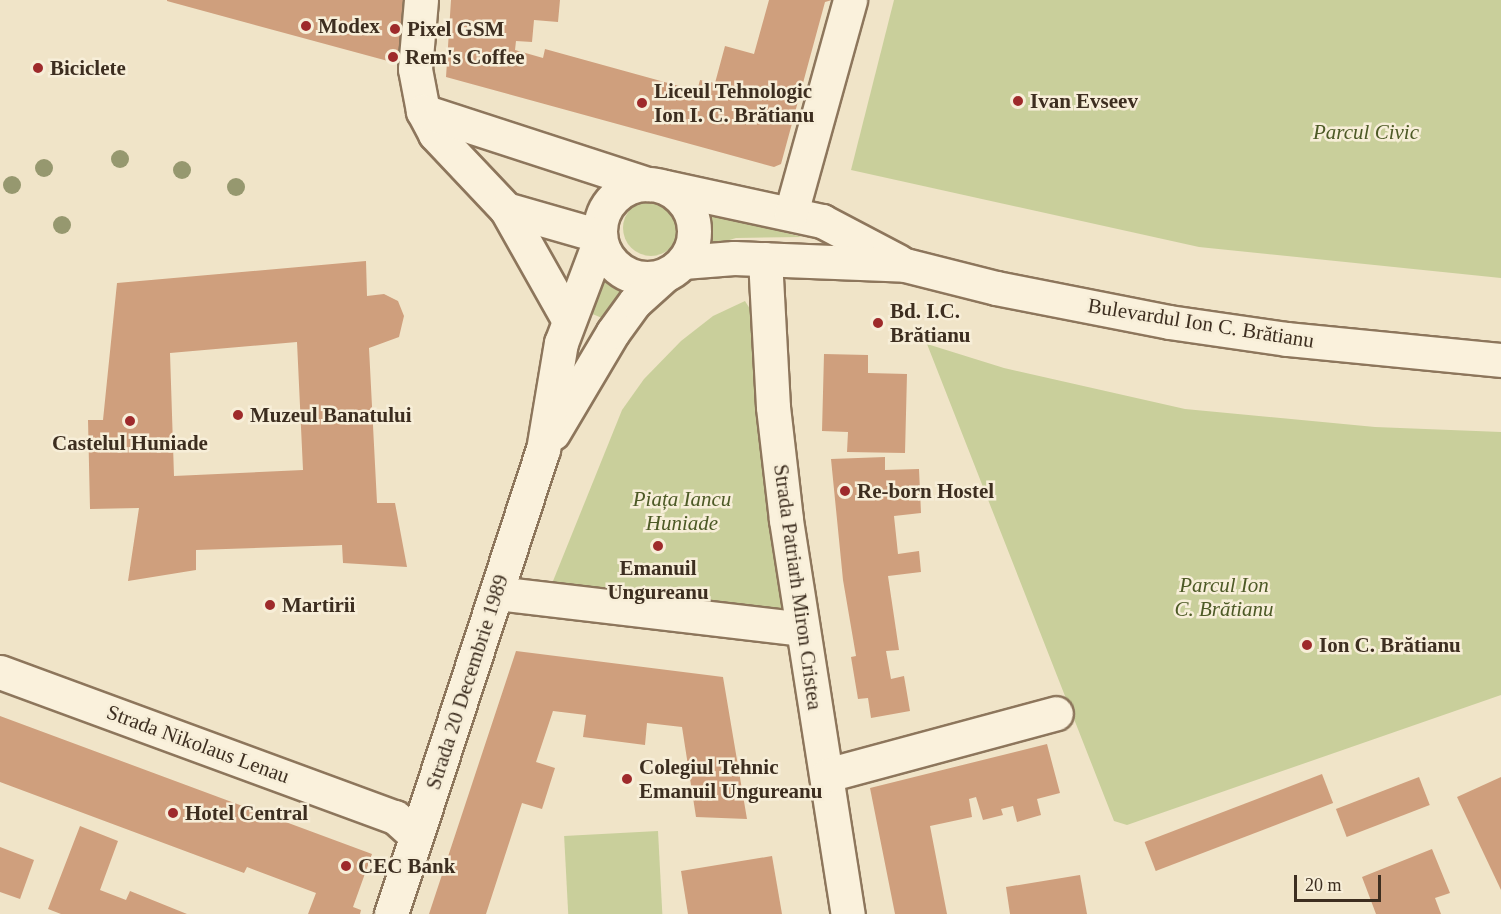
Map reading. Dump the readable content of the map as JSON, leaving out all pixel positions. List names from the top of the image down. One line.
{"streets":{"street":["Bulevardul Ion C. Brătianu","Strada Patriarh Miron Cristea","Strada 20 Decembrie 1989","Strada Nikolaus Lenau"]},"crossings":[["Bulevardul Ion C. Brătianu","Strada Patriarh Miron Cristea"],["Bulevardul Ion C. Brătianu","Strada 20 Decembrie 1989"],["Strada 20 Decembrie 1989","Strada Nikolaus Lenau"]],"parks":["Parcul Civic","Piața Iancu Huniade","Parcul Ion C. Brătianu"],"places":["Modex","Pixel GSM","Rem's Coffee","Biciclete","Ivan Evseev","Liceul Tehnologic Ion I. C. Brătianu","Bd. I.C. Brătianu","Muzeul Banatului","Castelul Huniade","Re-born Hostel","Emanuil Ungureanu","Martirii","Ion C. Brătianu","Colegiul Tehnic Emanuil Ungureanu","Hotel Central","CEC Bank"],"scale_bar":"20 m"}
